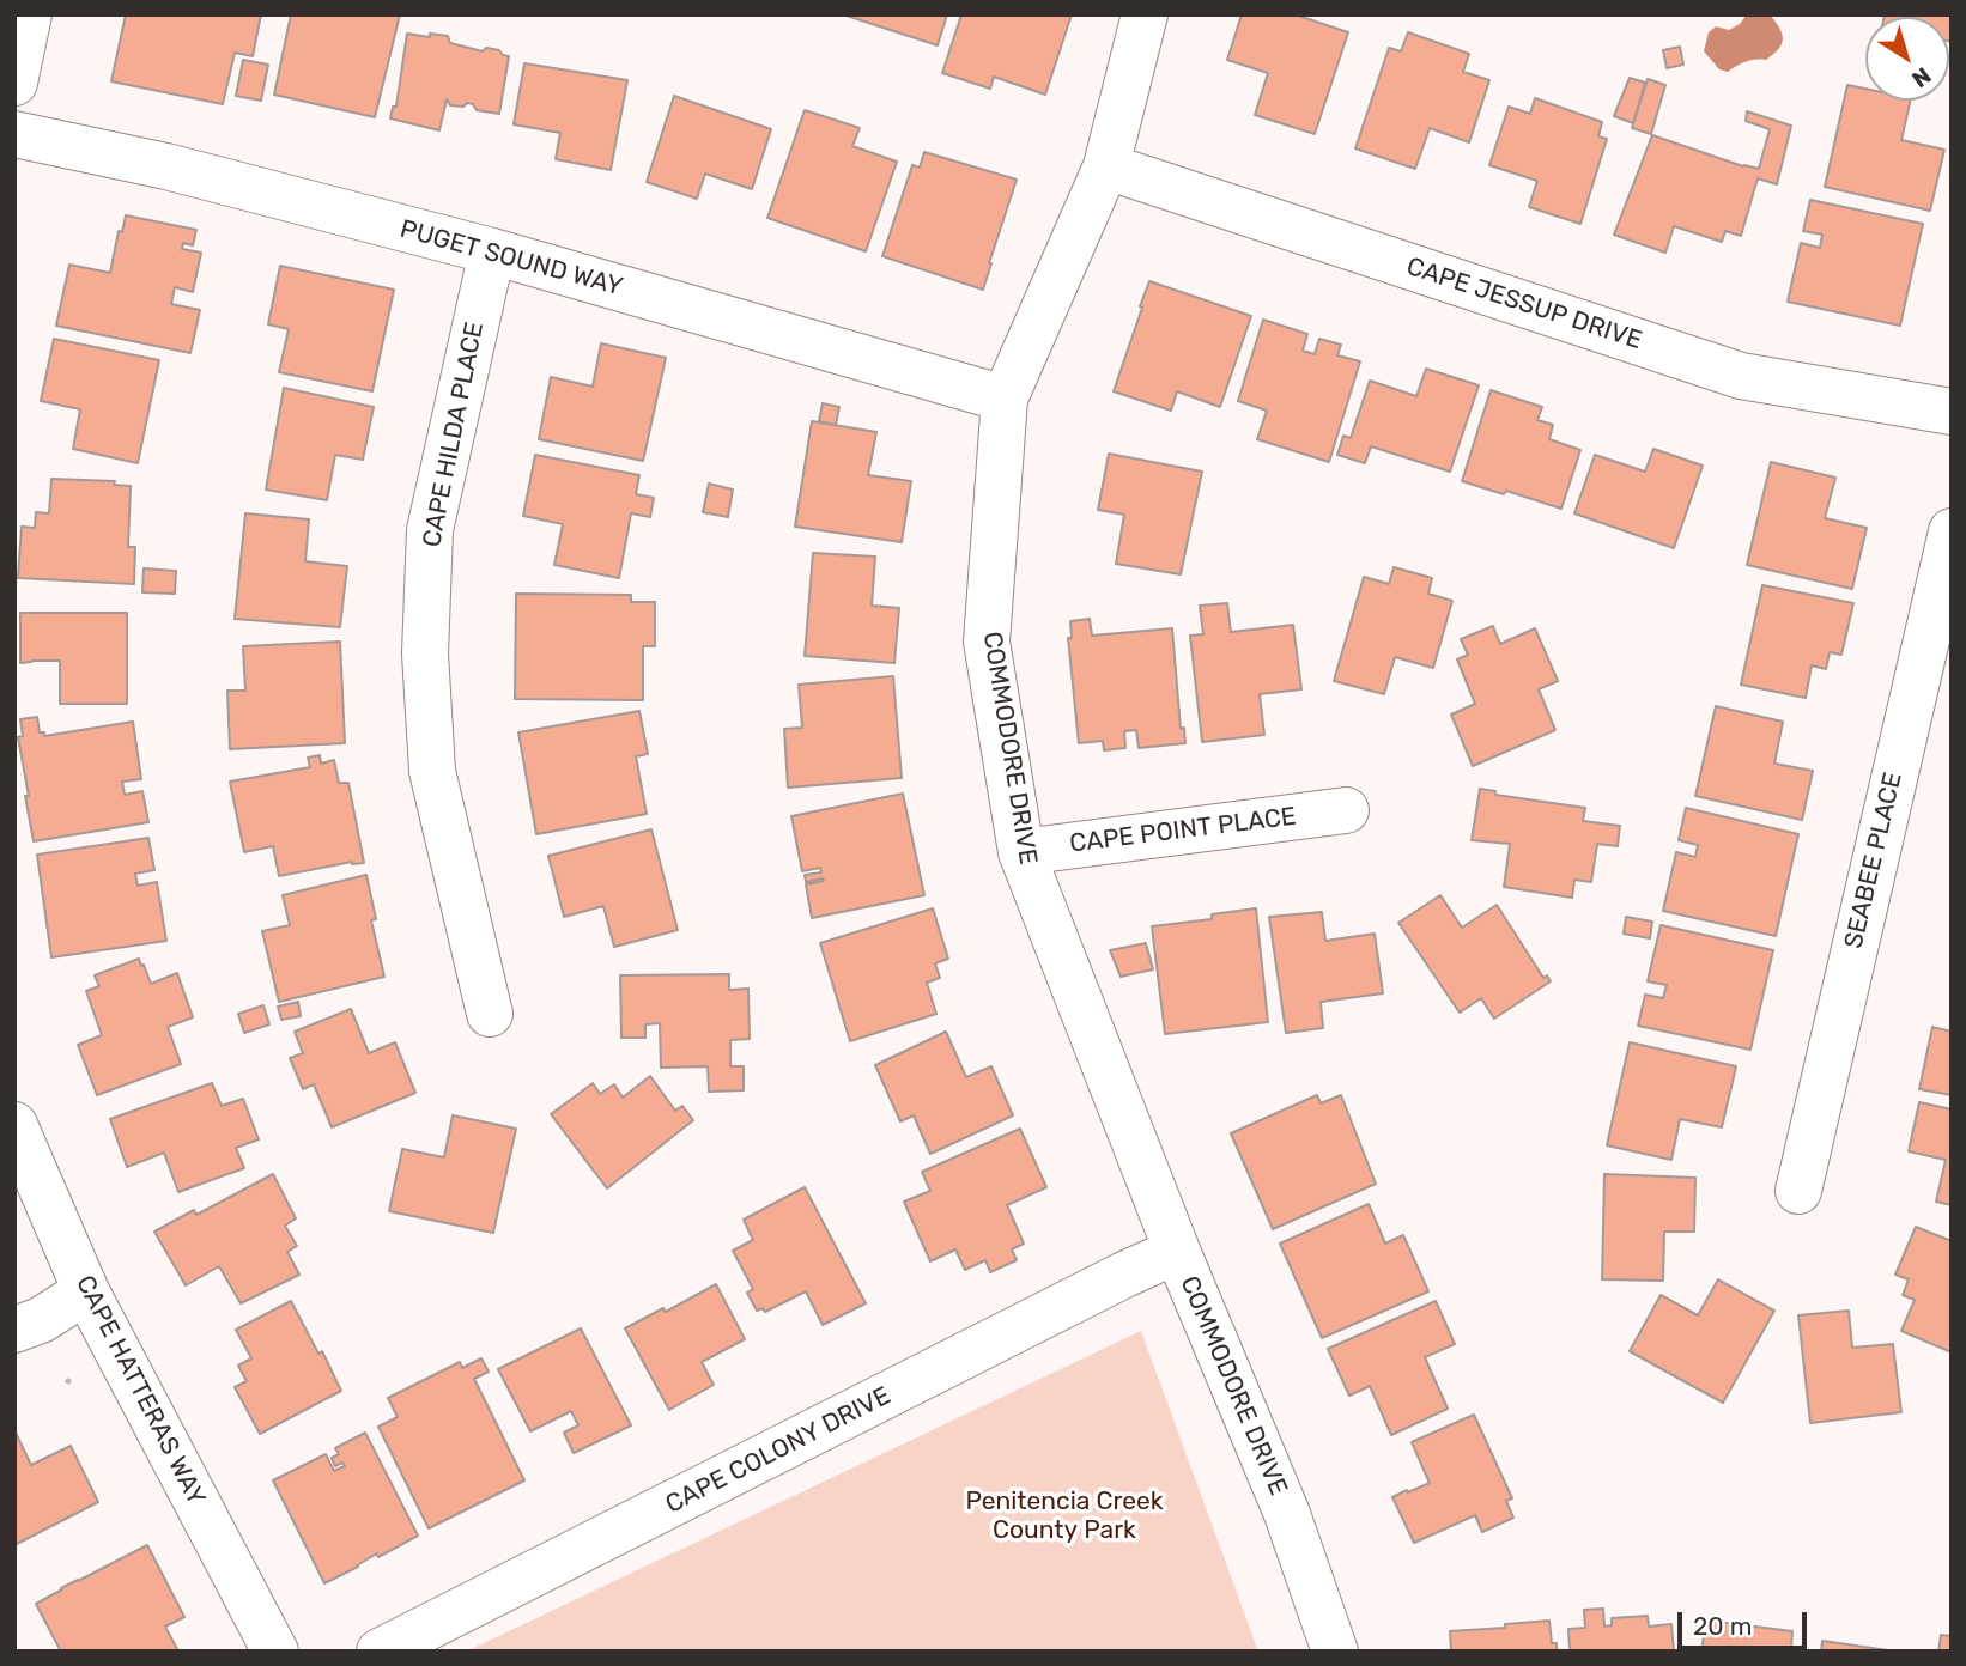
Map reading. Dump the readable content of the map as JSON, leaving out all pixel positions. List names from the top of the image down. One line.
{"streets":{"street":["PUGET SOUND WAY","CAPE JESSUP DRIVE","CAPE HILDA PLACE","COMMODORE DRIVE","CAPE POINT PLACE","SEABEE PLACE","CAPE HATTERAS WAY","CAPE COLONY DRIVE"]},"crossings":[["PUGET SOUND WAY","CAPE HILDA PLACE"],["PUGET SOUND WAY","COMMODORE DRIVE"],["CAPE JESSUP DRIVE","COMMODORE DRIVE"],["COMMODORE DRIVE","CAPE POINT PLACE"],["COMMODORE DRIVE","CAPE COLONY DRIVE"]],"parks":["Penitencia Creek County Park"],"scale_bar":"20 m","north":"bottom right"}
